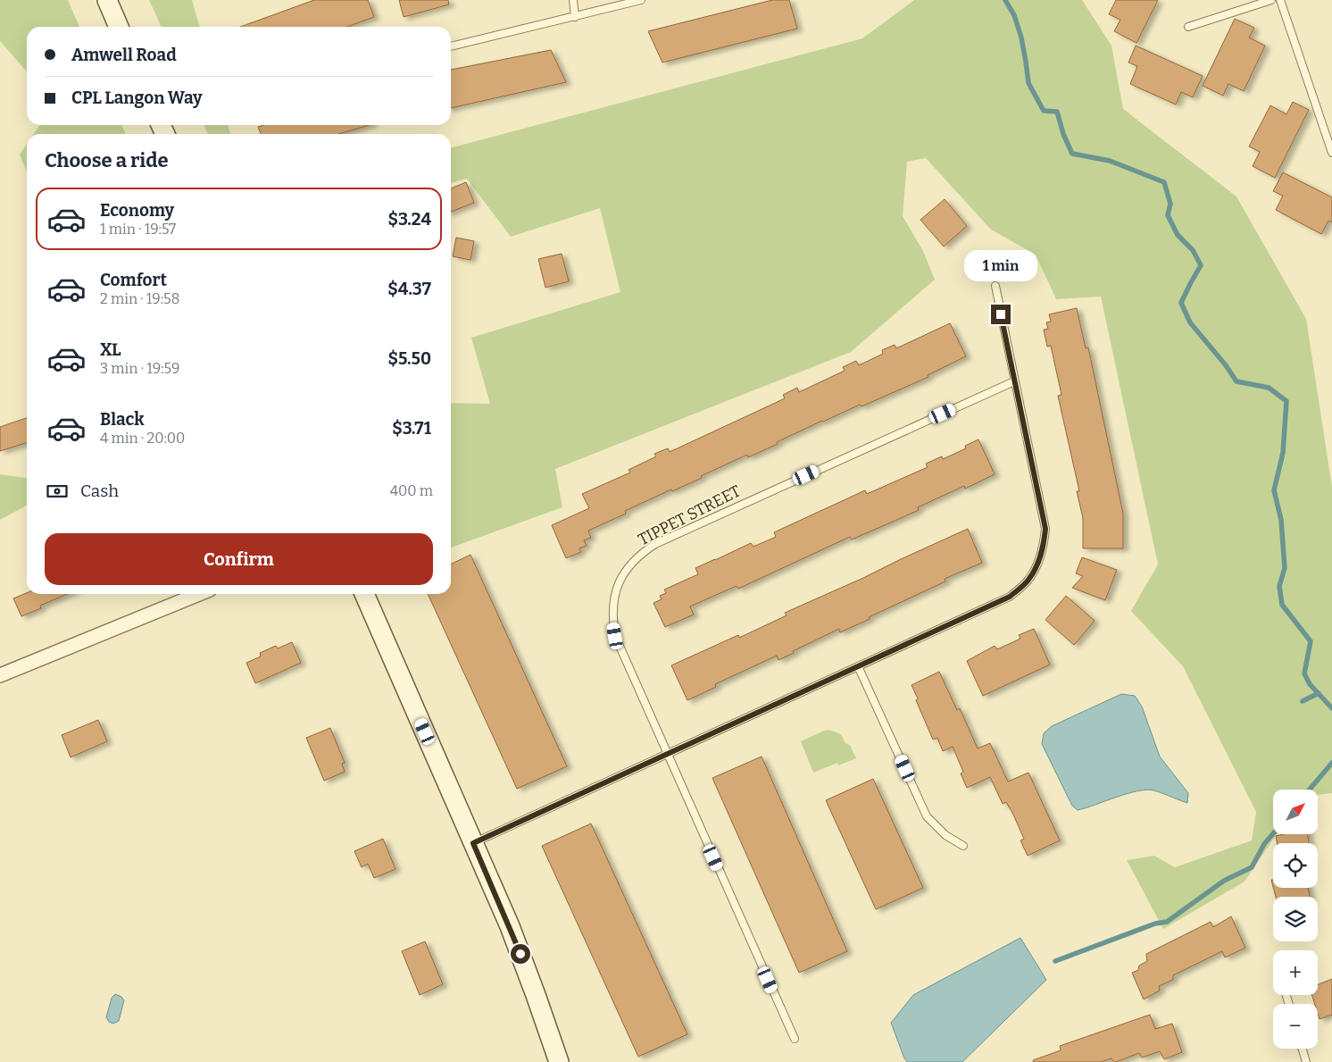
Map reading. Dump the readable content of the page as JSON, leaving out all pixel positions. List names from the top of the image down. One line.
{"streets":{"lane":["TIPPET STREET"]},"north":"top right","page":{"banner":["Amwell Road","CPL Langon Way"],"heading":"Choose a ride","list":[{"name":"Economy","note":"1 min · 19:57","value":"$3.24"},{"name":"Comfort","note":"2 min · 19:58","value":"$4.37"},{"name":"XL","note":"3 min · 19:59","value":"$5.50"},{"name":"Black","note":"4 min · 20:00","value":"$3.71"}],"bubble":"1 min","pay":["Cash","400 m"],"buttons":"Confirm","map_buttons":["+","−"]}}
